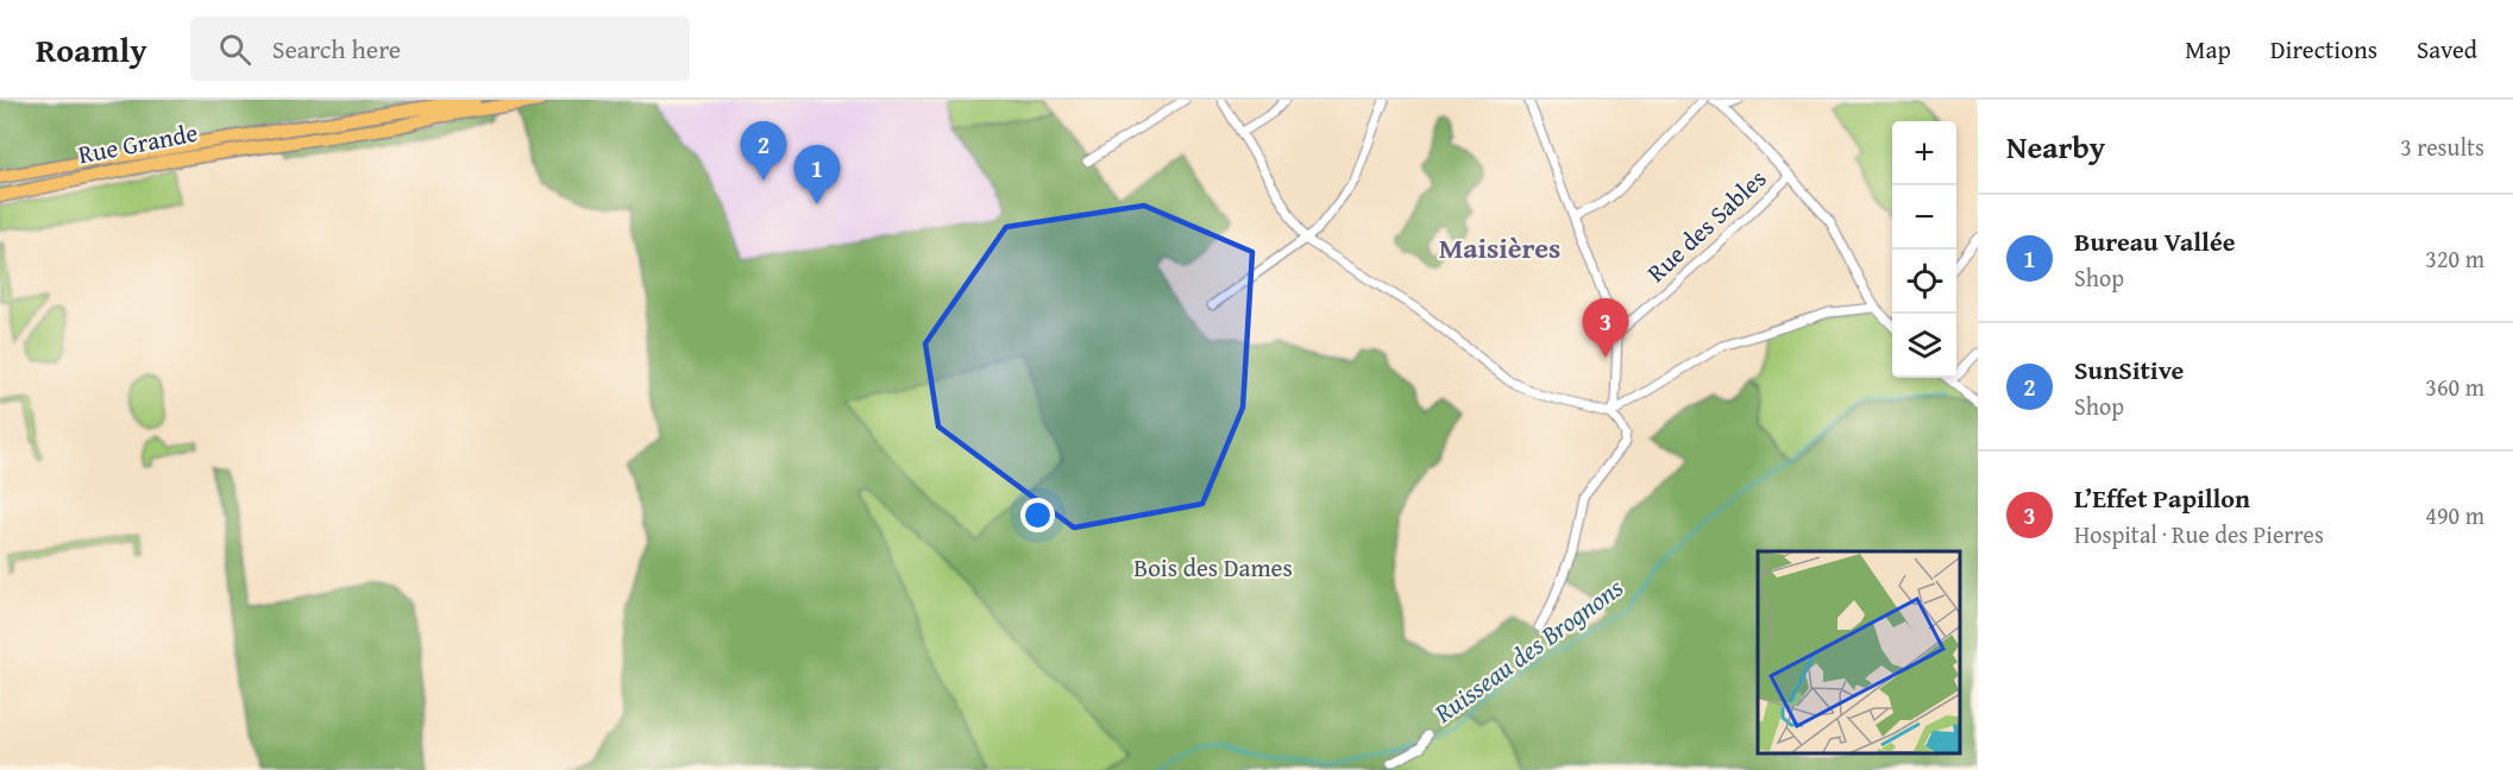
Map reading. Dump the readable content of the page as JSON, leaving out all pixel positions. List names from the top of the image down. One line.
{"streets":{"main road":["Rue Grande"],"street":["Rue des Sables"]},"districts":["Maisières"],"water":["Ruisseau des Brognons"],"parks":["Bois des Dames"],"page":{"header":"Roamly","search":"Search here","nav":["Map","Directions","Saved"],"heading":["Nearby","3 results"],"map_buttons":["+","−"],"pins":["2","1","3"],"list":[{"mark":"1","name":"Bureau Vallée","note":"Shop","value":"320 m"},{"mark":"2","name":"SunSitive","note":"Shop","value":"360 m"},{"mark":"3","name":"L’Effet Papillon","note":"Hospital · Rue des Pierres","value":"490 m"}]}}
